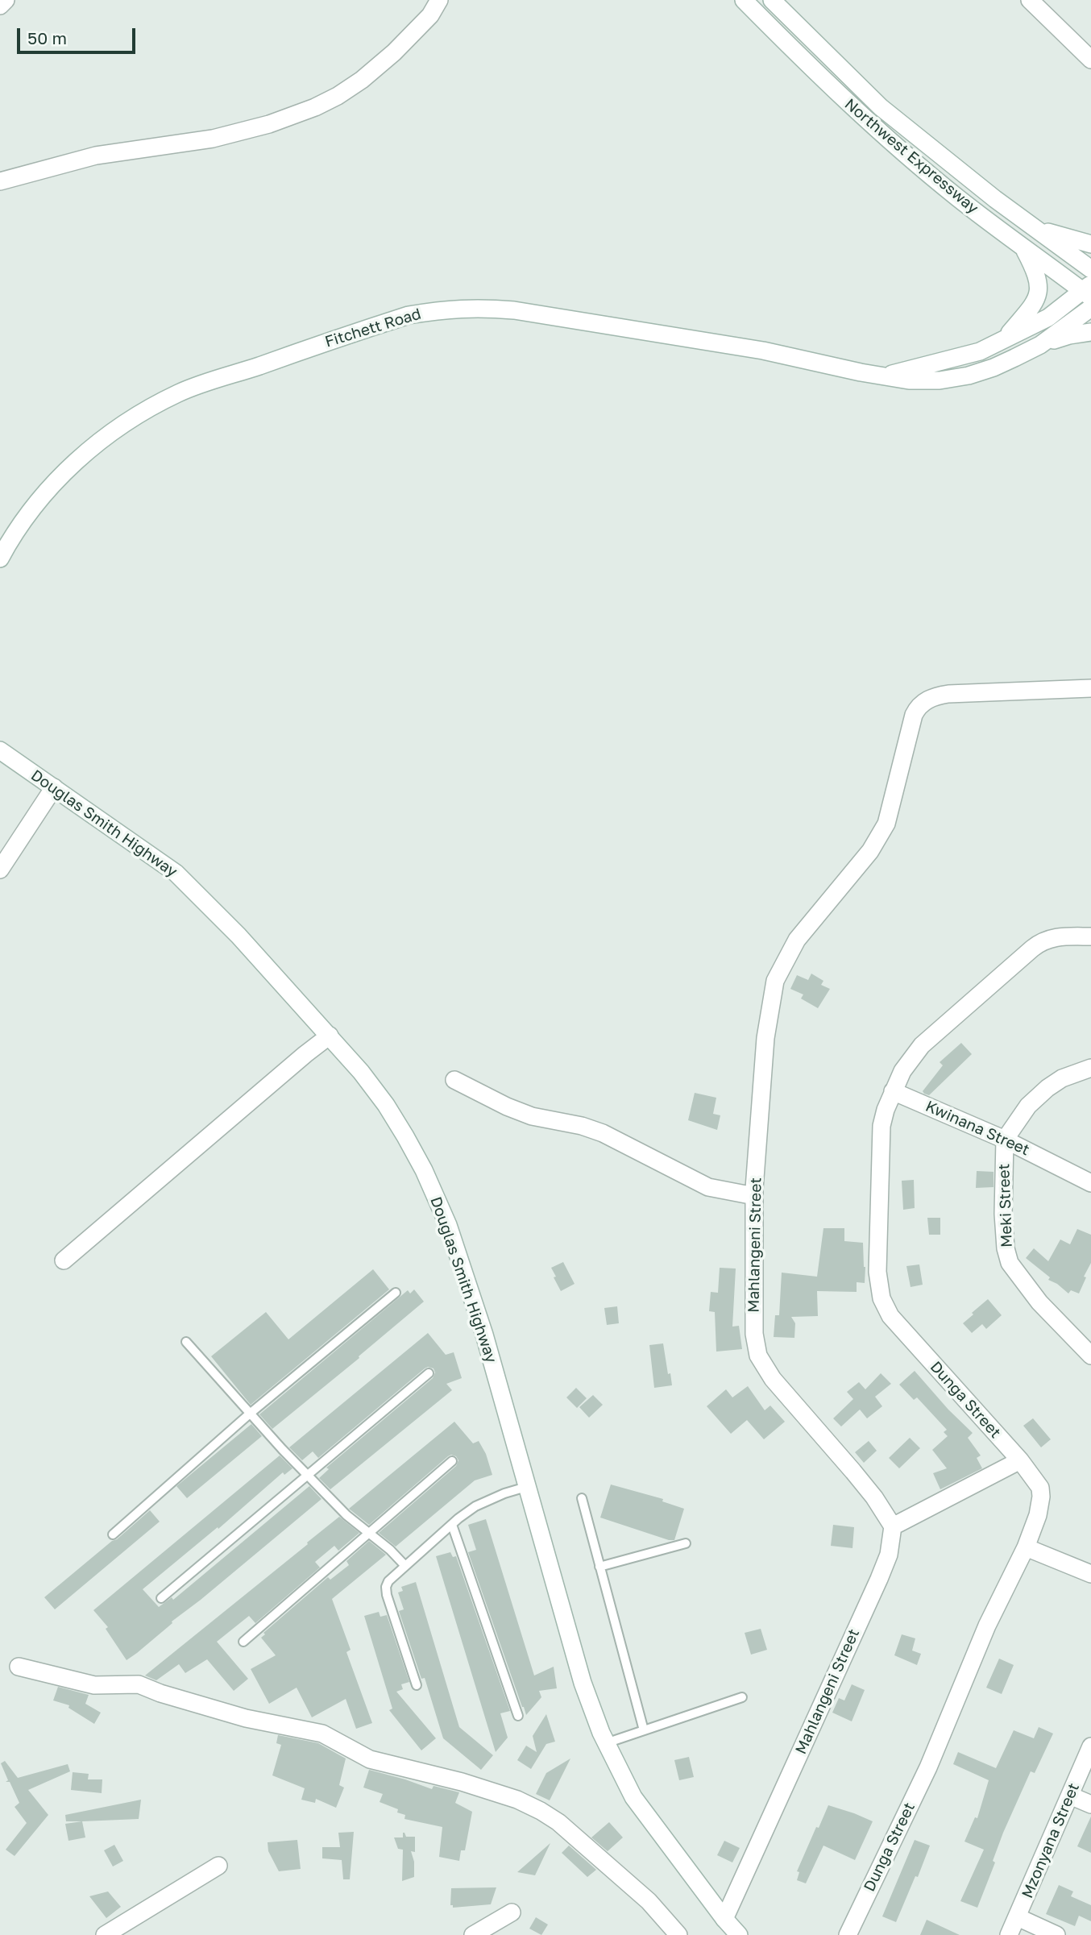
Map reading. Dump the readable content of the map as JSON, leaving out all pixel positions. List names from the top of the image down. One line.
{"streets":{"street":["Northwest Expressway","Fitchett Road","Douglas Smith Highway","Kwinana Street","Meki Street","Mahlangeni Street","Dunga Street","Mzonyana Street"]},"crossings":[["Northwest Expressway","Fitchett Road"],["Douglas Smith Highway","Mahlangeni Street"],["Kwinana Street","Meki Street"],["Kwinana Street","Dunga Street"]],"scale_bar":"50 m"}
